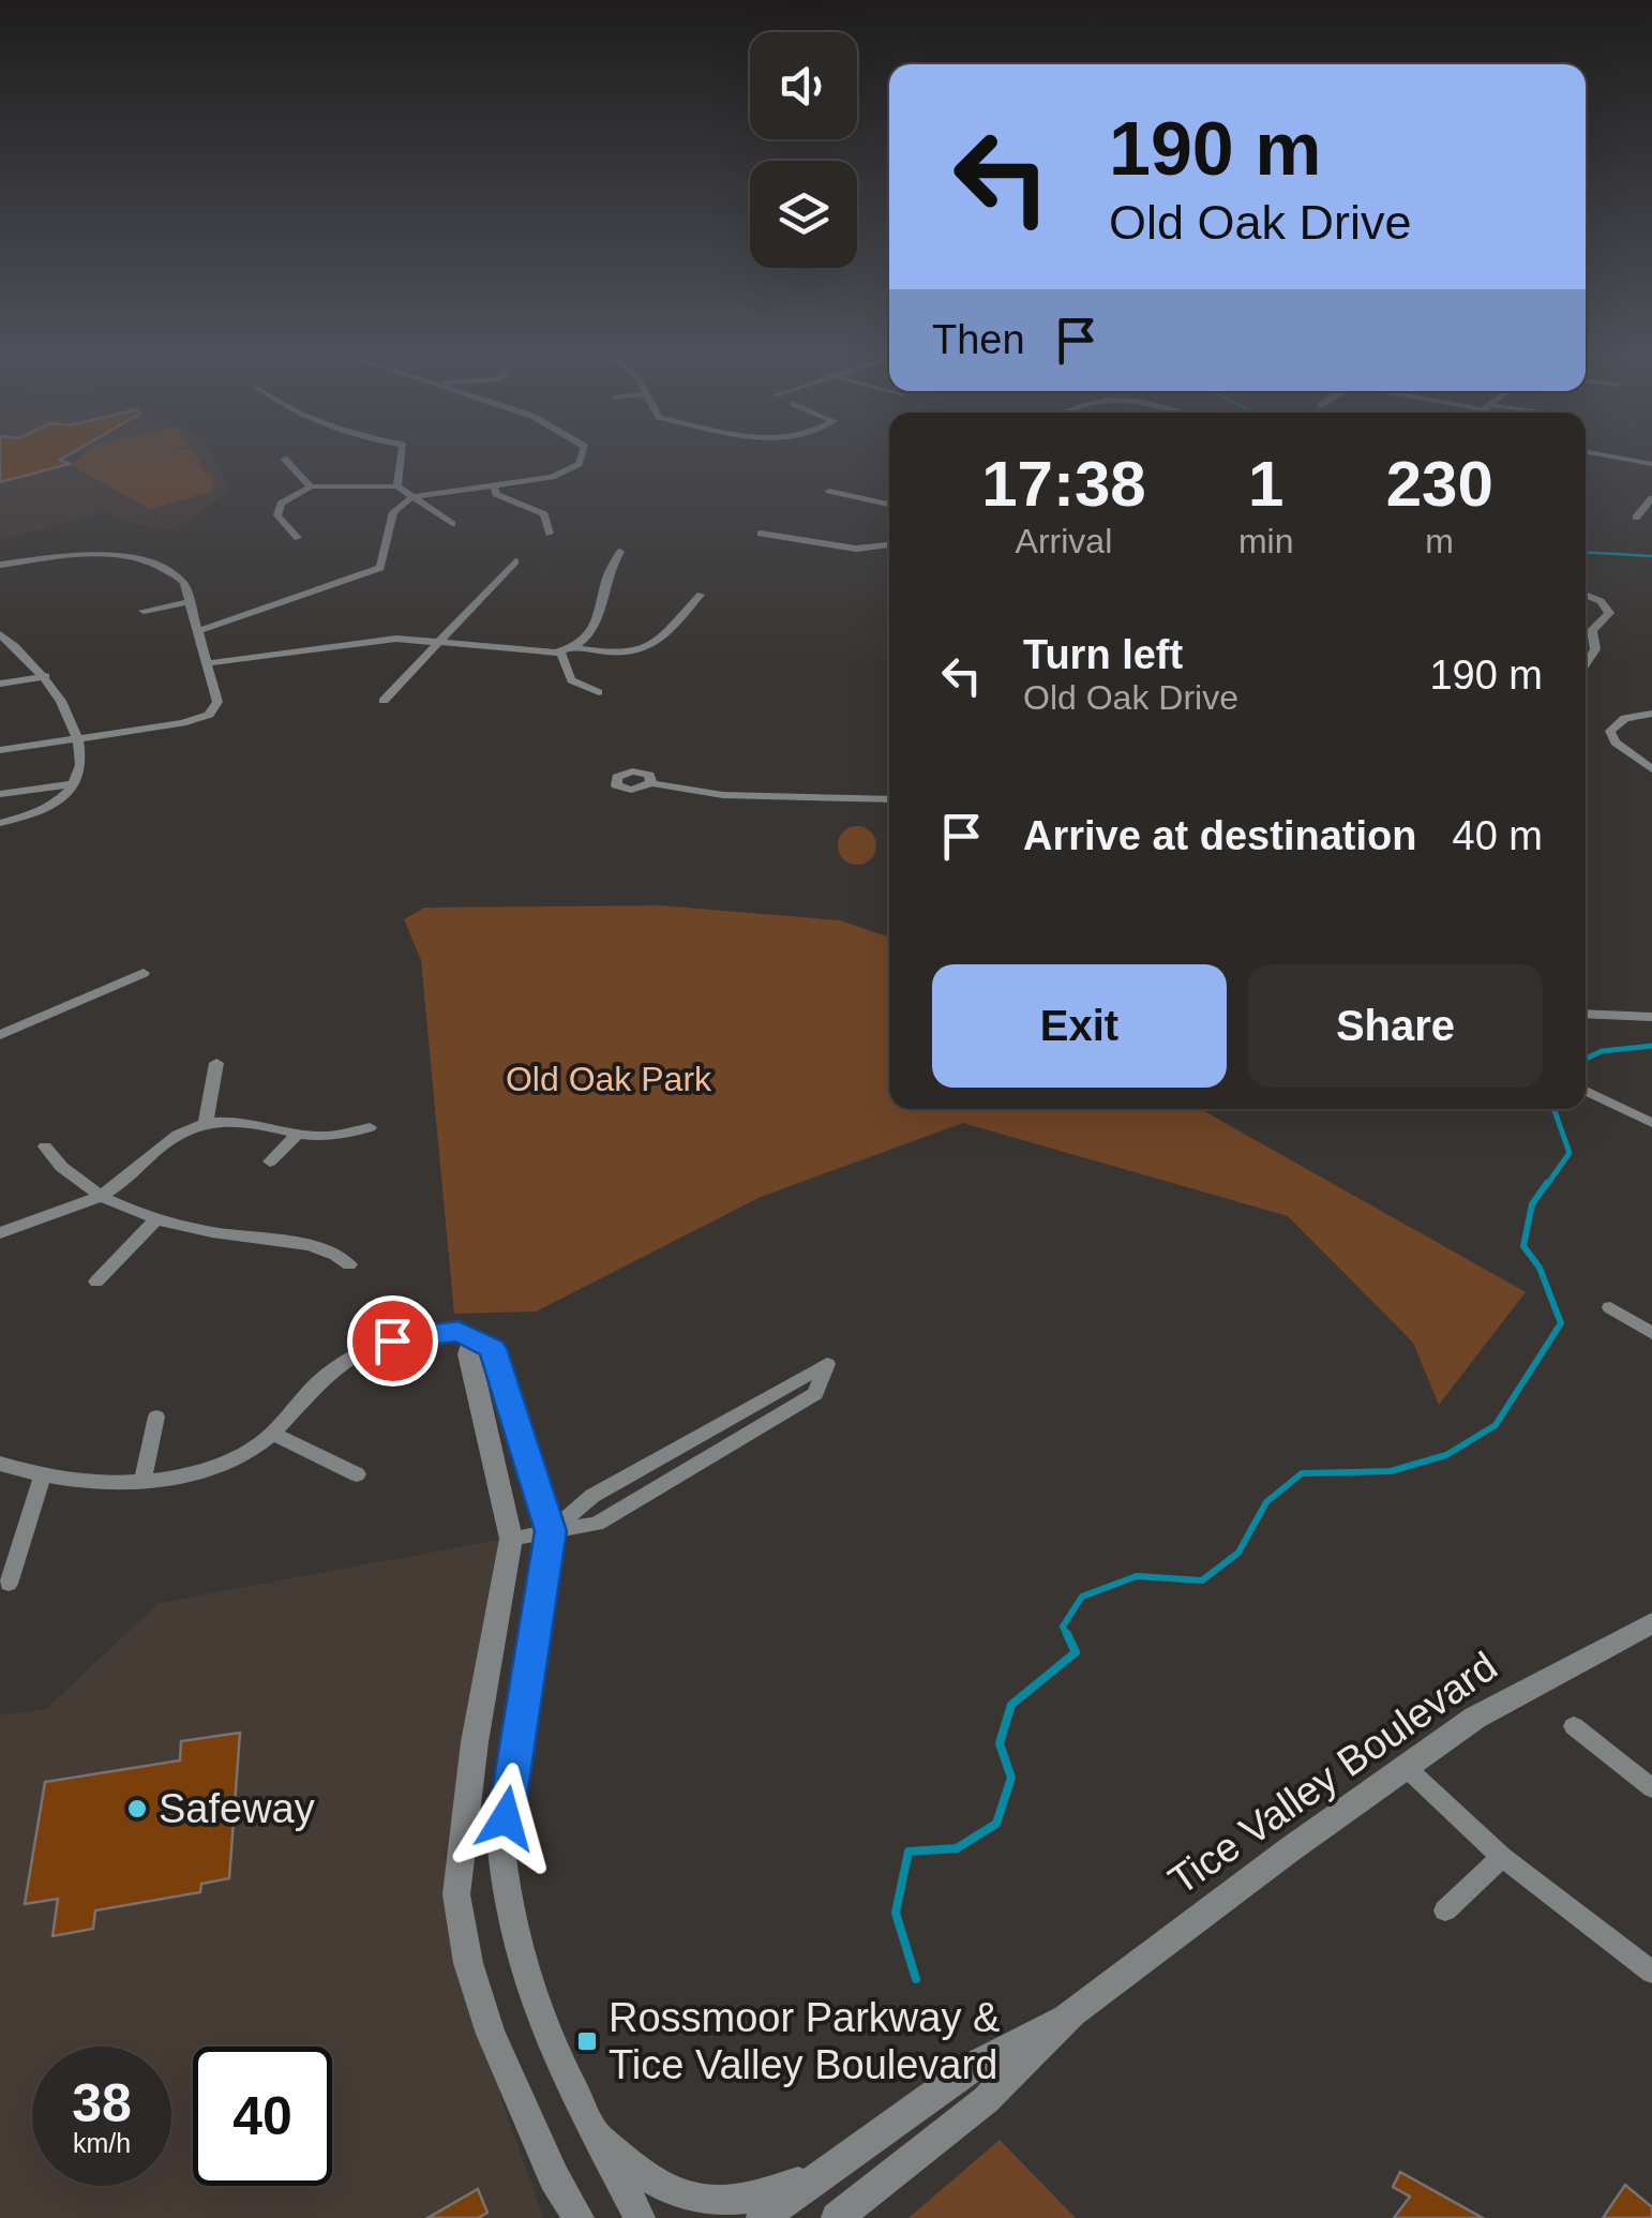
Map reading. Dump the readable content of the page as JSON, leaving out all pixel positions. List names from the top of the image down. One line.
{"streets":{"street":["Tice Valley Boulevard"]},"parks":["Old Oak Park"],"places":{"other":["Safeway"],"transit":["Rossmoor Parkway & Tice Valley Boulevard"]},"page":{"turn":["190 m","Old Oak Drive"],"then":"Then","eta":["17:38","Arrival","1","min","230","m"],"list":[{"name":"Turn left","note":"Old Oak Drive","value":"190 m"},{"name":"Arrive at destination","value":"40 m"}],"buttons":["Exit","Share"],"speed":"38 km/h","limit":"40"}}
